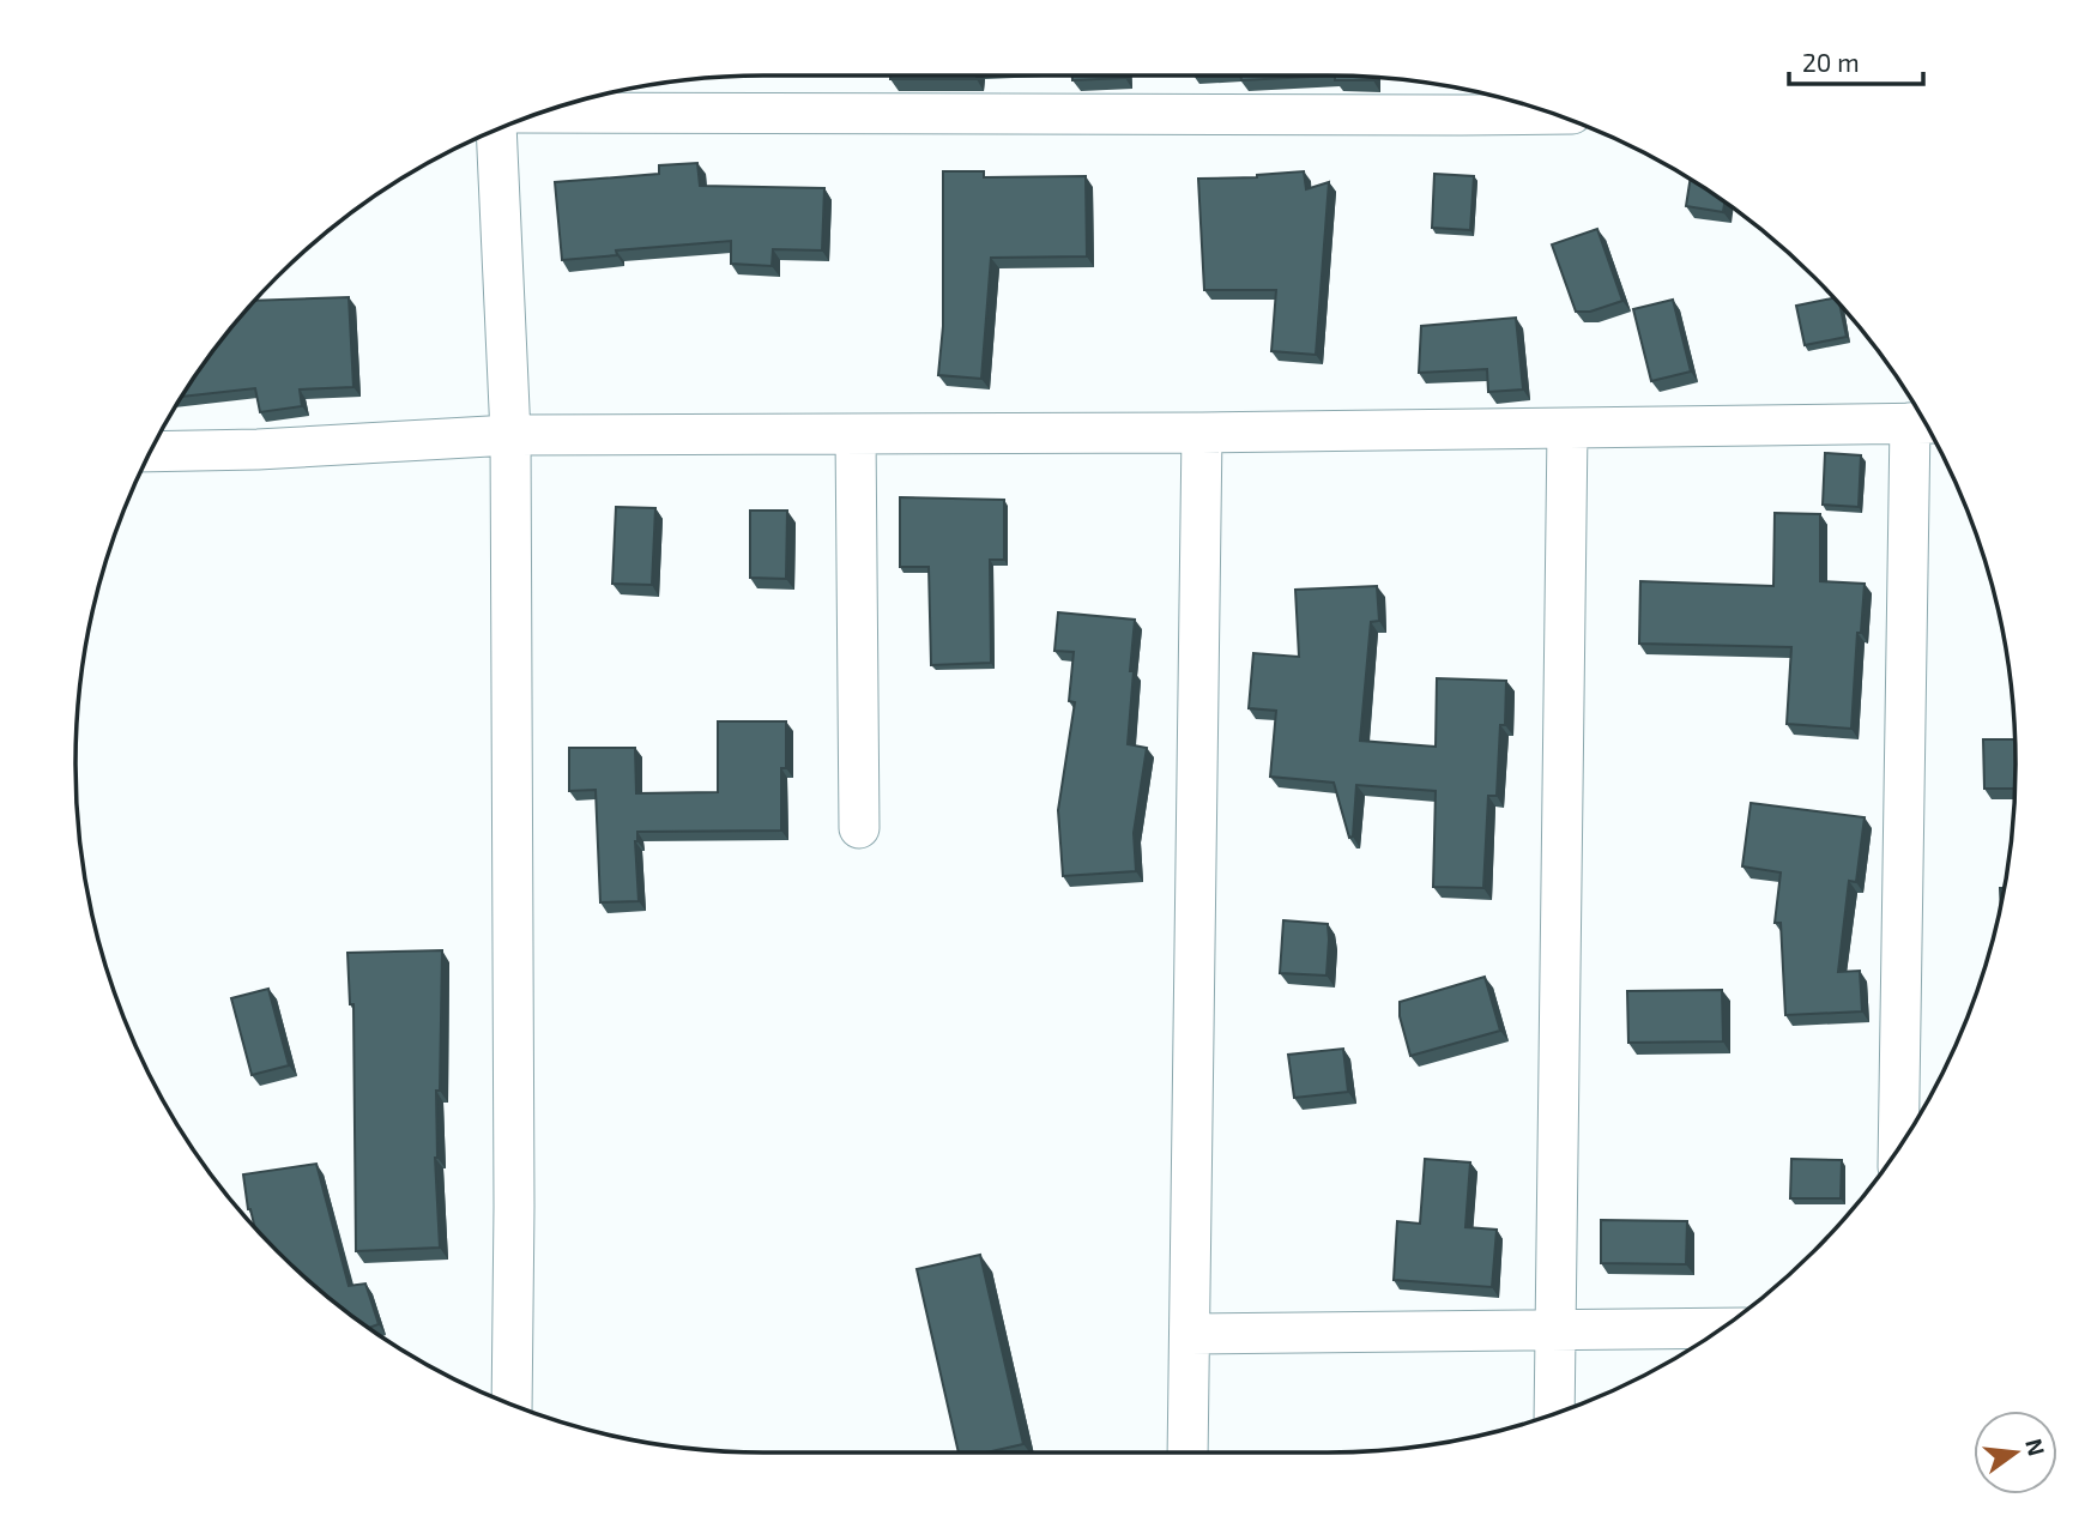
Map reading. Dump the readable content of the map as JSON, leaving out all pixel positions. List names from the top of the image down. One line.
{"scale_bar":"20 m","north":"right"}
